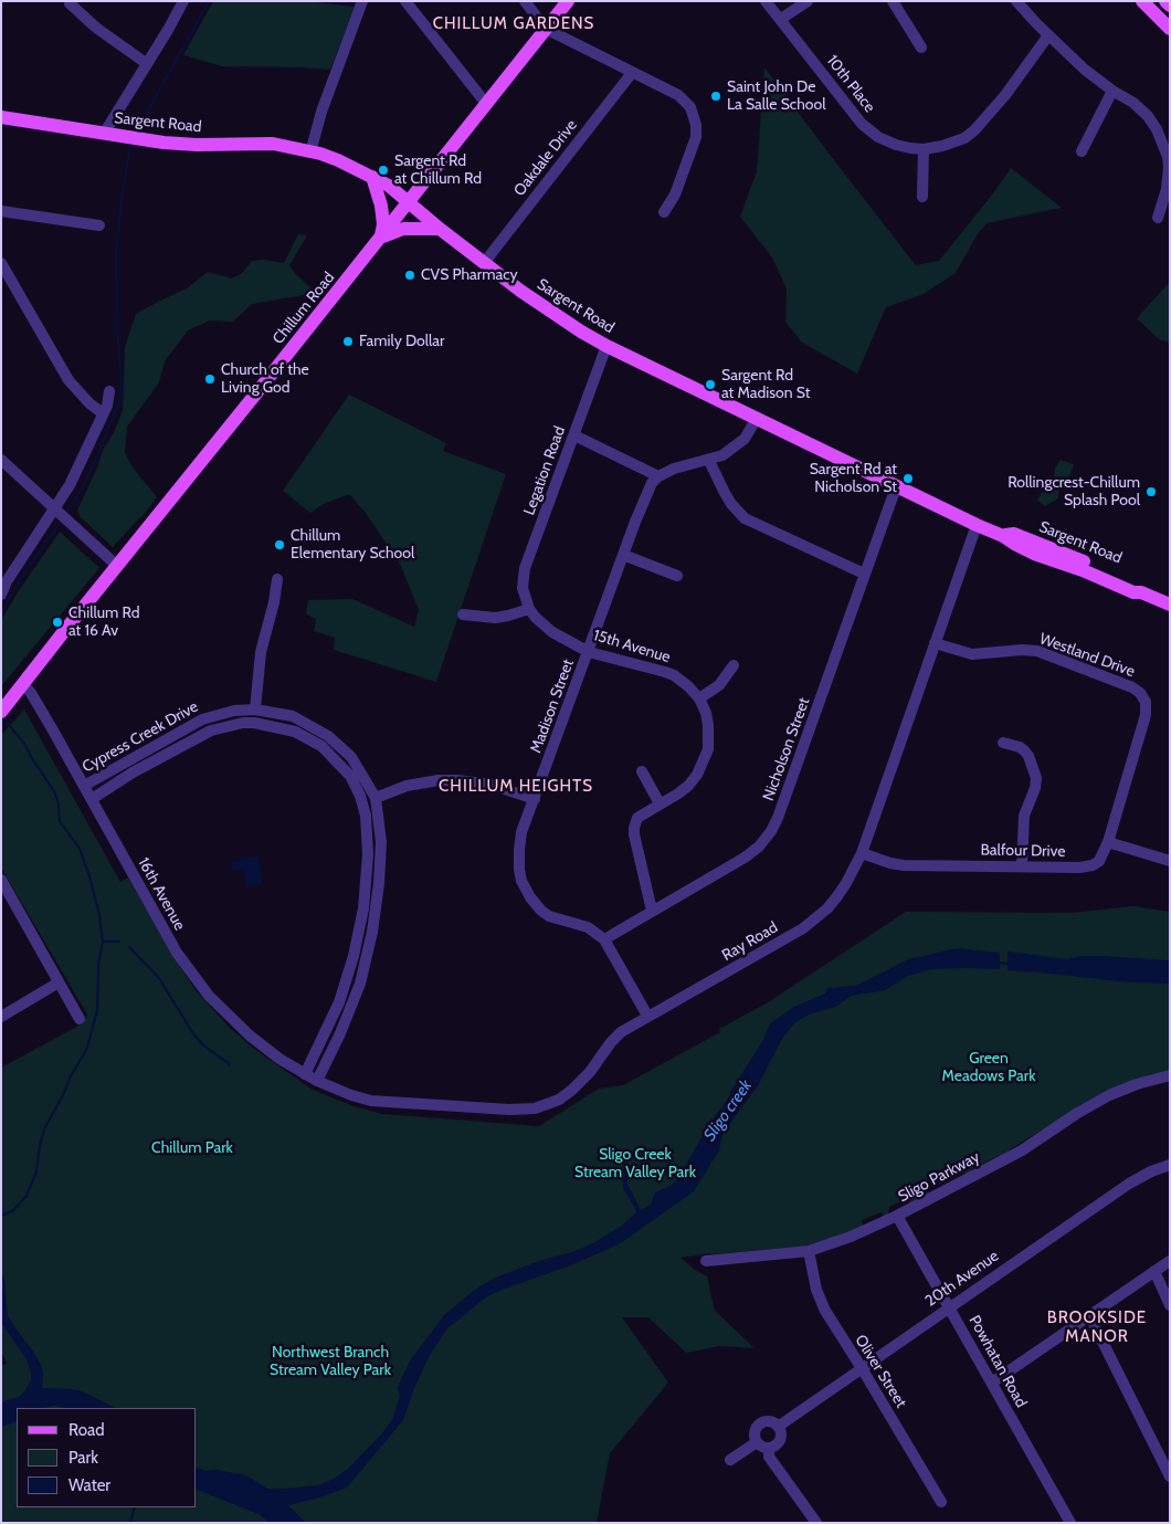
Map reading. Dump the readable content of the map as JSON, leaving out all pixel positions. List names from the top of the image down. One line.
{"streets":{"main road":["Sargent Road","Chillum Road"],"street":["10th Place","Oakdale Drive","Legation Road","15th Avenue","Westland Drive","Madison Street","Cypress Creek Drive","Nicholson Street","Balfour Drive","16th Avenue","Ray Road","Sligo Parkway","20th Avenue","Powhatan Road","Oliver Street"]},"crossings":[["Sargent Road","Oakdale Drive"],["Sargent Road","Chillum Road"],["Sargent Road","Legation Road"],["Sargent Road","Nicholson Street"],["Sargent Road","Ray Road"],["Chillum Road","16th Avenue"],["Legation Road","15th Avenue"],["15th Avenue","Madison Street"],["Westland Drive","Balfour Drive"],["Westland Drive","Ray Road"],["Madison Street","Nicholson Street"],["Madison Street","Ray Road"],["Cypress Creek Drive","16th Avenue"],["Cypress Creek Drive","Ray Road"],["Balfour Drive","Ray Road"],["16th Avenue","Ray Road"],["Sligo Parkway","Powhatan Road"],["Sligo Parkway","Oliver Street"],["20th Avenue","Powhatan Road"],["20th Avenue","Oliver Street"]],"districts":["CHILLUM GARDENS","CHILLUM HEIGHTS","BROOKSIDE MANOR"],"water":["Sligo creek"],"parks":["Green Meadows Park","Chillum Park","Sligo Creek Stream Valley Park","Northwest Branch Stream Valley Park"],"places":["Saint John De La Salle School","Sargent Rd at Chillum Rd","CVS Pharmacy","Family Dollar","Church of the Living God","Sargent Rd at Madison St","Sargent Rd at Nicholson St","Rollingcrest-Chillum Splash Pool","Chillum Elementary School","Chillum Rd at 16 Av"],"legend":["Road","Park","Water"]}
